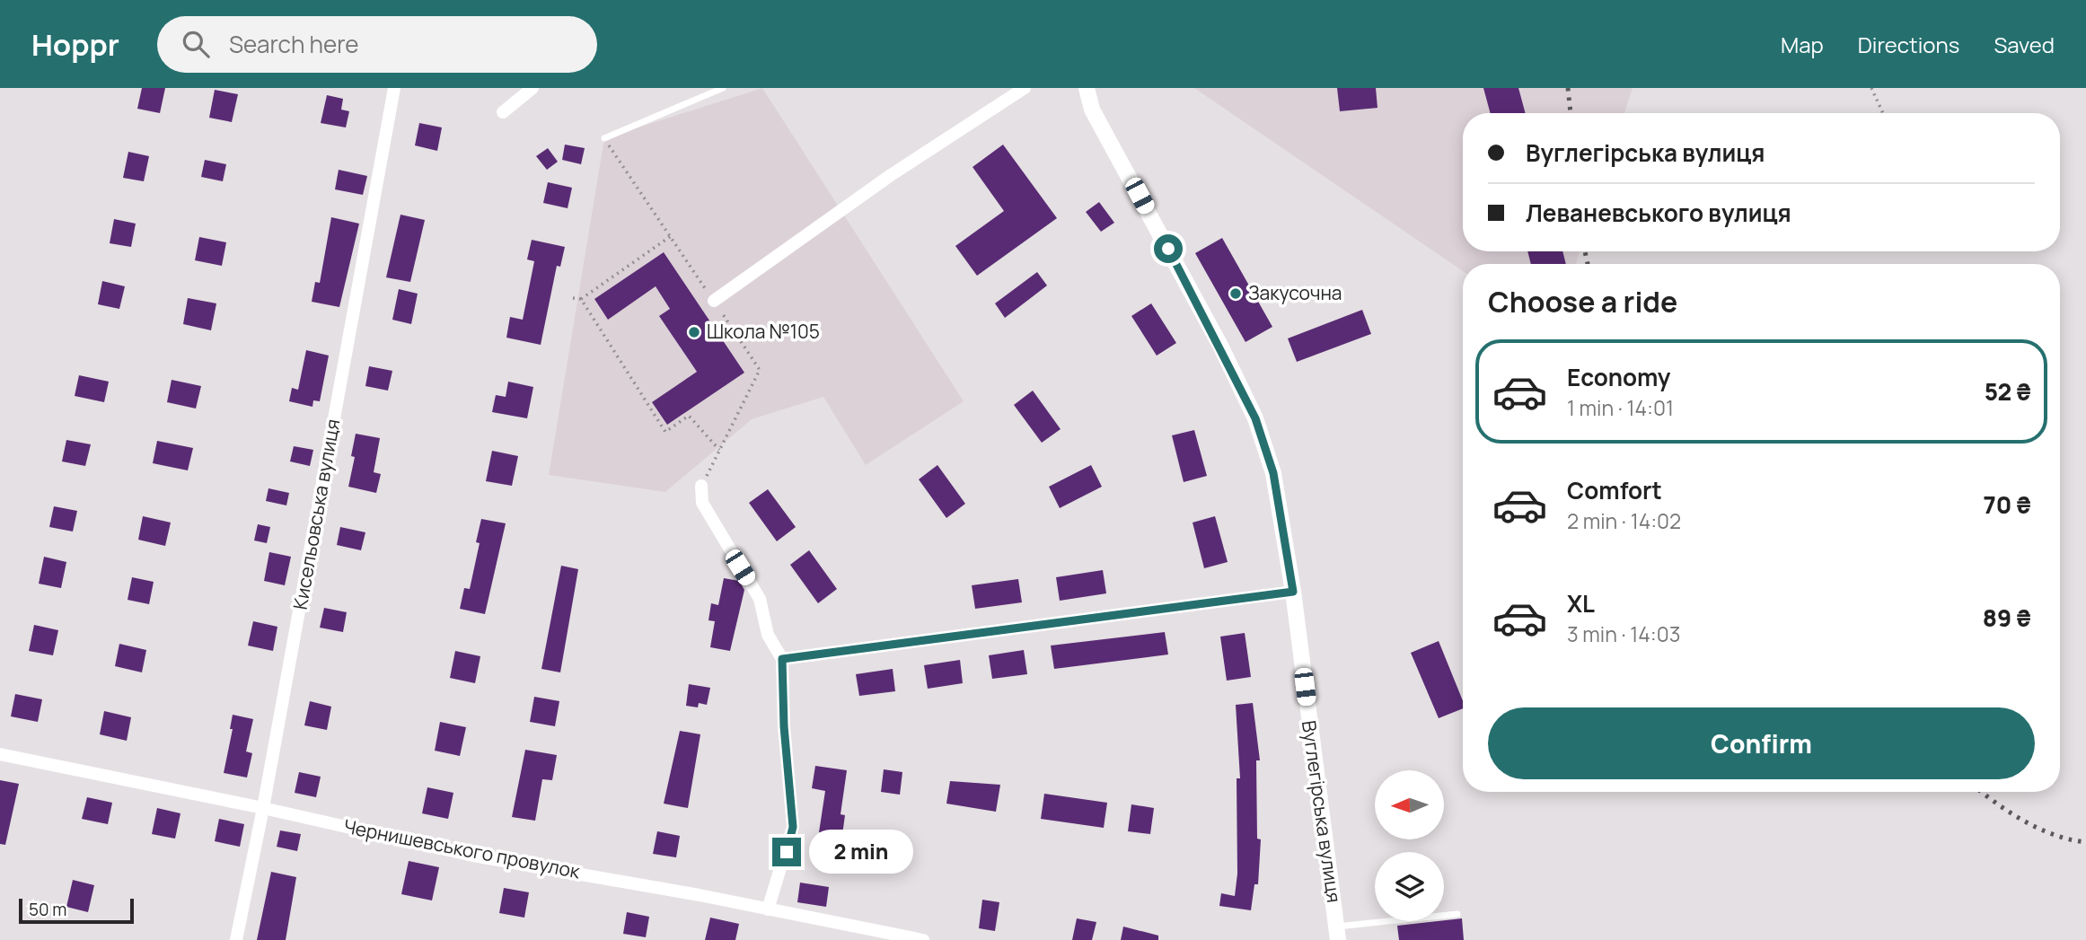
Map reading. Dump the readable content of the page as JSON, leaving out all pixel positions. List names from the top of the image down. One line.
{"streets":{"street":["Кисельовська вулиця","Вуглегірська вулиця","Чернишевського провулок"]},"crossings":[["Кисельовська вулиця","Чернишевського провулок"]],"places":["Закусочна","Школа №105"],"scale_bar":"50 m","north":"left","page":{"header":"Hoppr","search":"Search here","nav":["Map","Directions","Saved"],"banner":["Вуглегірська вулиця","Леваневського вулиця"],"heading":"Choose a ride","list":[{"name":"Economy","note":"1 min · 14:01","value":"52 ₴"},{"name":"Comfort","note":"2 min · 14:02","value":"70 ₴"},{"name":"XL","note":"3 min · 14:03","value":"89 ₴"}],"buttons":"Confirm","bubble":"2 min","scale":"50 m"}}
